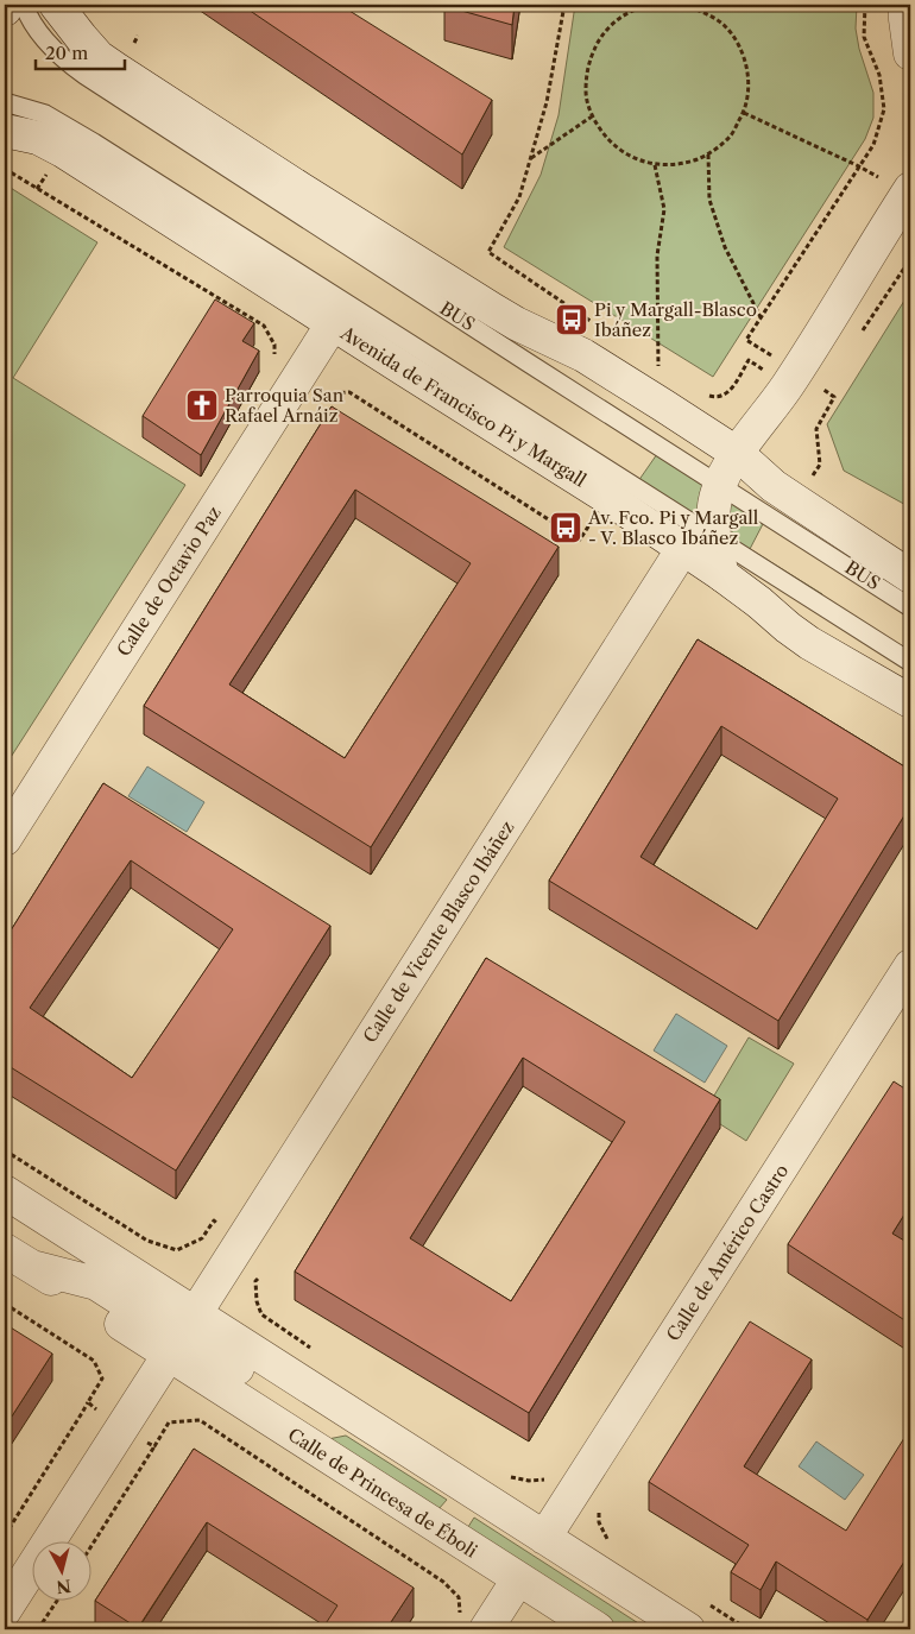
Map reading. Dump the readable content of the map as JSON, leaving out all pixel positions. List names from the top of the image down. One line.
{"streets":{"street":["Avenida de Francisco Pi y Margall","Calle de Octavio Paz","Calle de Vicente Blasco Ibáñez","Calle de Américo Castro","Calle de Princesa de Éboli"],"lane":["BUS"]},"crossings":[["Avenida de Francisco Pi y Margall","Calle de Octavio Paz"],["Avenida de Francisco Pi y Margall","Calle de Vicente Blasco Ibáñez"],["Calle de Vicente Blasco Ibáñez","Calle de Princesa de Éboli"],["Calle de Américo Castro","Calle de Princesa de Éboli"]],"places":{"bus stop":["Pi y Margall-Blasco Ibáñez","Av. Fco. Pi y Margall - V. Blasco Ibáñez"],"church":["Parroquia San Rafael Arnáiz"]},"scale_bar":"20 m","north":"bottom"}
